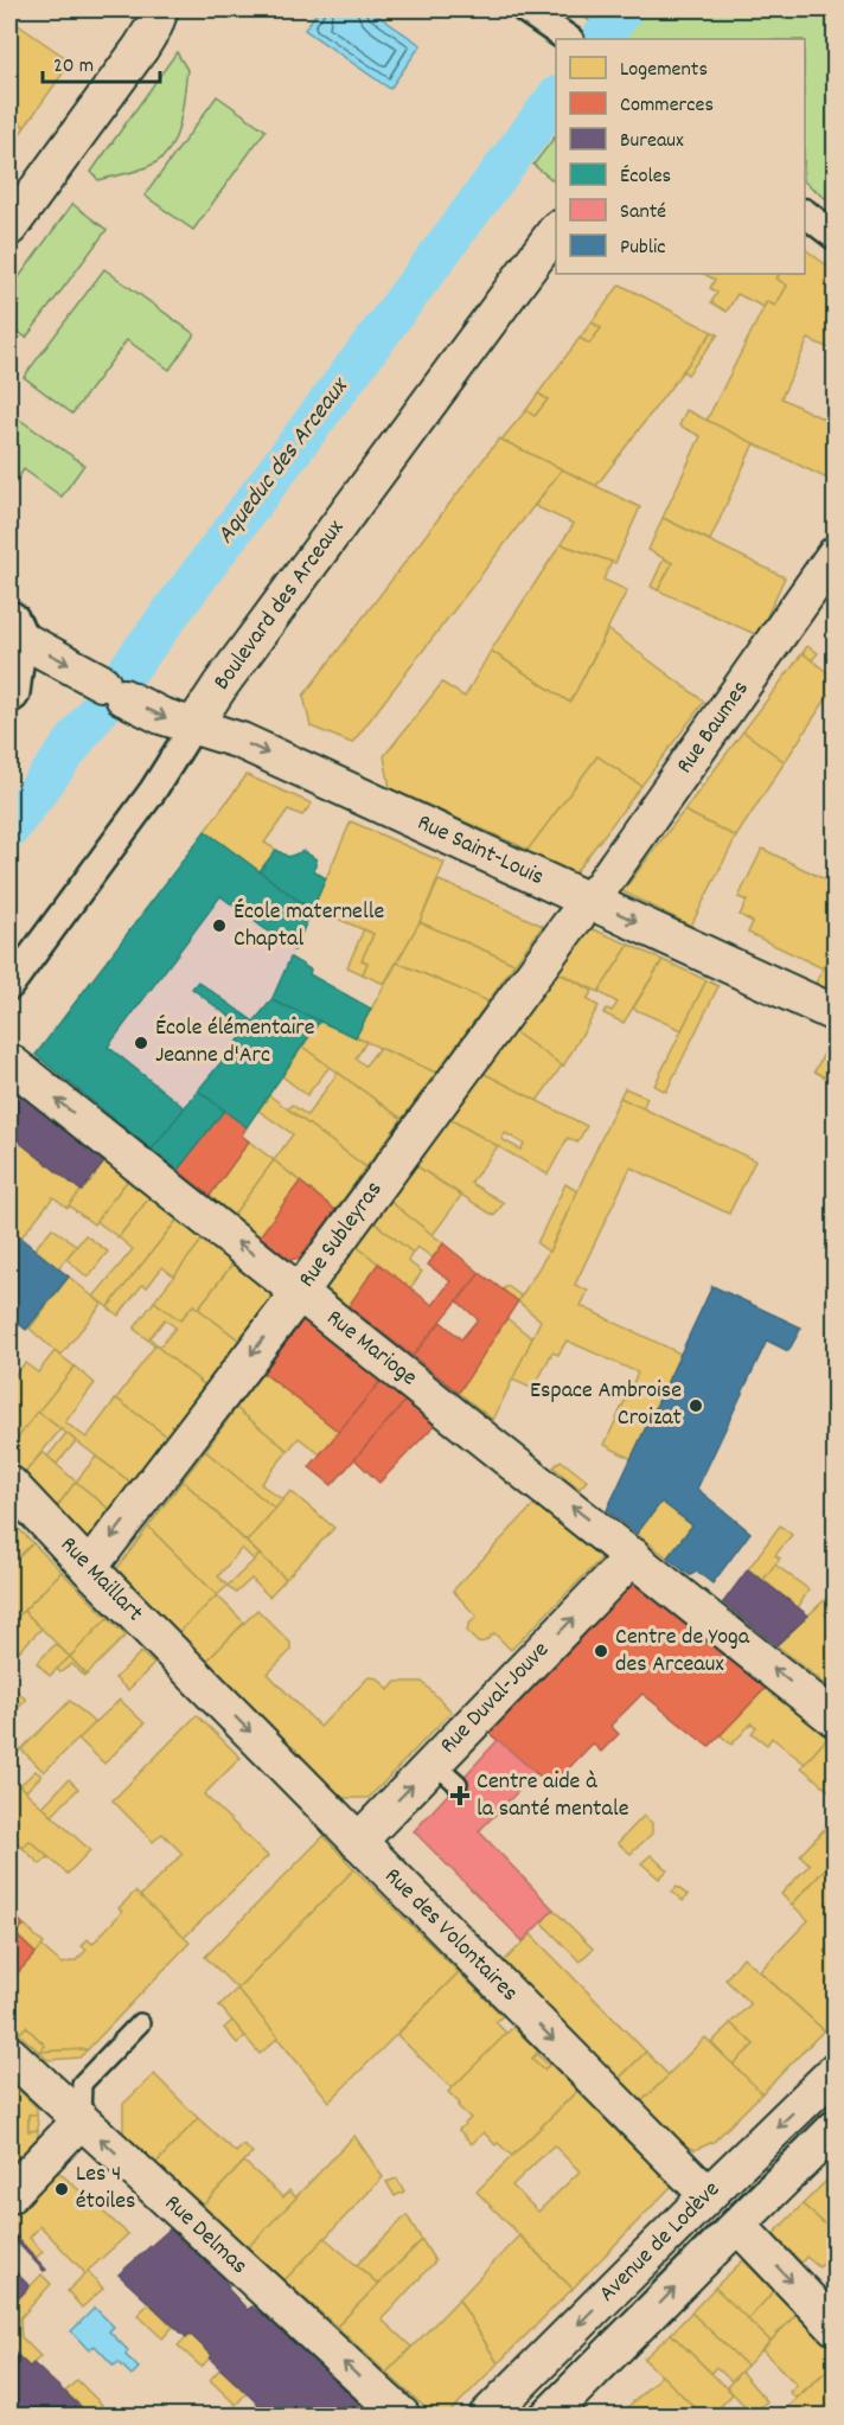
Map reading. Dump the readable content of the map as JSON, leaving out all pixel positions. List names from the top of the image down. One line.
{"streets":{"street":["Boulevard des Arceaux","Rue Baumes","Rue Saint-Louis","Rue Subleyras","Rue Marioge","Rue Maillart","Rue Duval-Jouve","Rue des Volontaires","Rue Delmas","Avenue de Lodève"]},"crossings":[["Boulevard des Arceaux","Rue Saint-Louis"],["Rue Baumes","Rue Saint-Louis"],["Rue Baumes","Rue Subleyras"],["Rue Saint-Louis","Rue Subleyras"],["Rue Subleyras","Rue Marioge"],["Rue Subleyras","Rue Maillart"],["Rue Marioge","Rue Duval-Jouve"],["Rue Maillart","Rue des Volontaires"],["Rue Duval-Jouve","Rue des Volontaires"],["Rue des Volontaires","Avenue de Lodève"]],"one_way":["Rue Saint-Louis","Rue Subleyras","Rue Marioge","Rue Duval-Jouve","Rue des Volontaires","Rue Delmas"],"water":["Aqueduc des Arceaux"],"places":{"other":["École maternelle Chaptal","École élémentaire Jeanne d'Arc","Espace Ambroise Croizat","Centre de Yoga des Arceaux","Les 4 étoiles"],"health":["Centre aide à la santé mentale"]},"legend":["Logements","Commerces","Bureaux","Écoles","Santé","Public"],"scale_bar":"20 m"}
